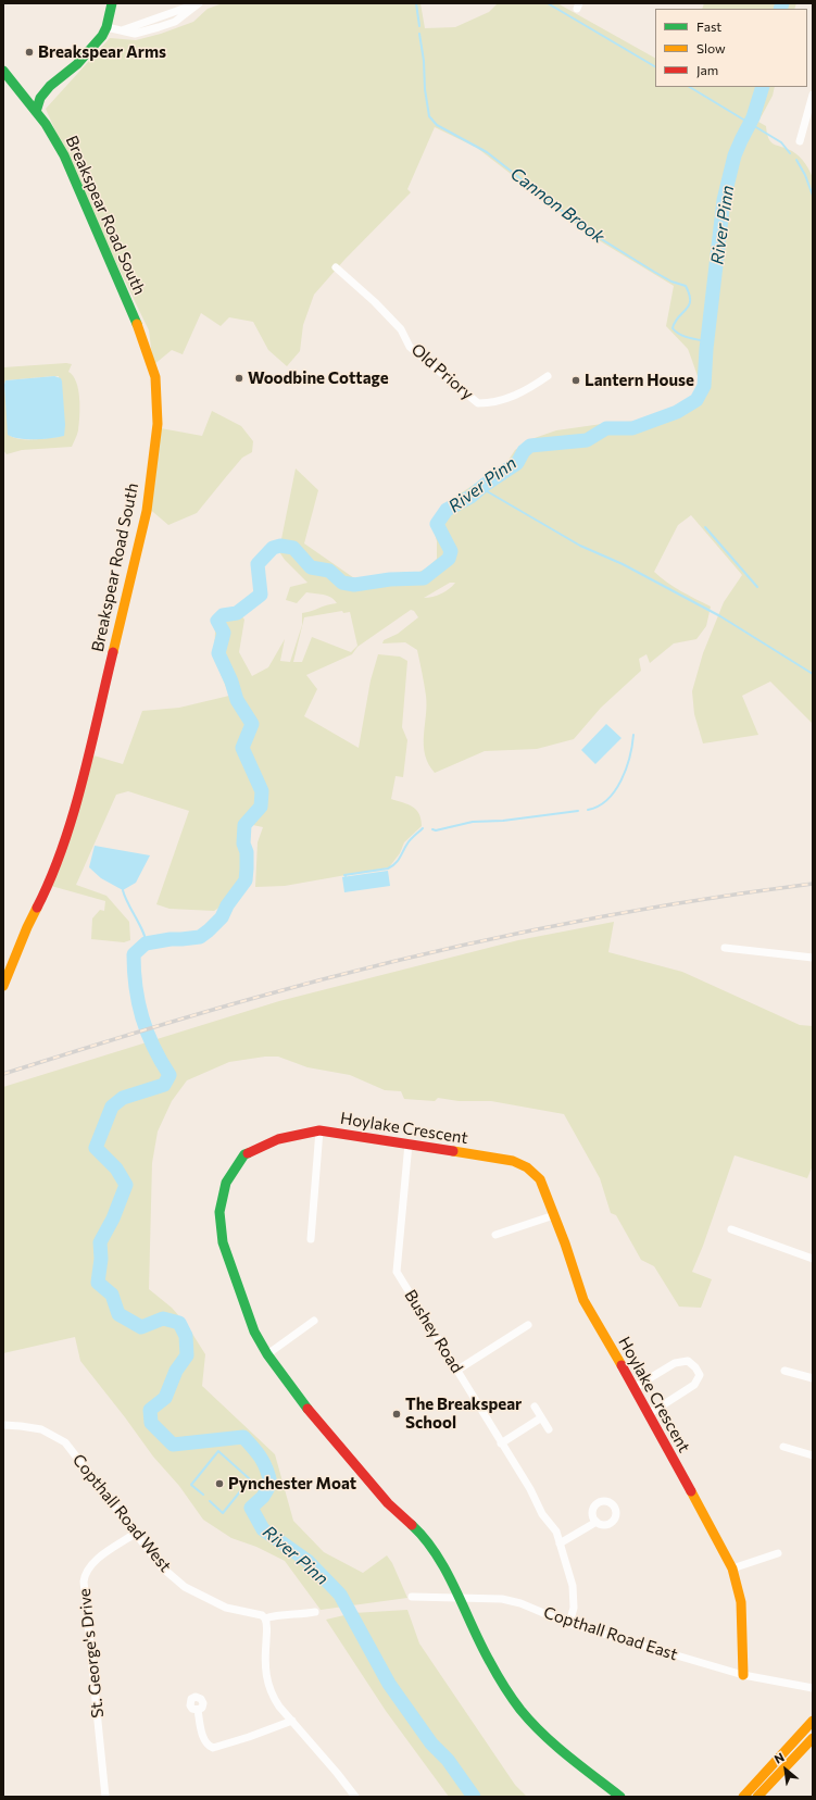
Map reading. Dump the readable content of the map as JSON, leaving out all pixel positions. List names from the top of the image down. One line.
{"streets":{"street":["Breakspear Road South","Old Priory","Hoylake Crescent","Bushey Road","Copthall Road West","Copthall Road East","St. George's Drive"]},"crossings":[["Hoylake Crescent","Bushey Road"],["Hoylake Crescent","Copthall Road East"],["Bushey Road","Copthall Road East"],["Copthall Road West","St. George's Drive"]],"water":["Cannon Brook","River Pinn"],"places":["Breakspear Arms","Woodbine Cottage","Lantern House","The Breakspear School","Pynchester Moat"],"legend":["Fast","Slow","Jam"],"north":"top left"}
